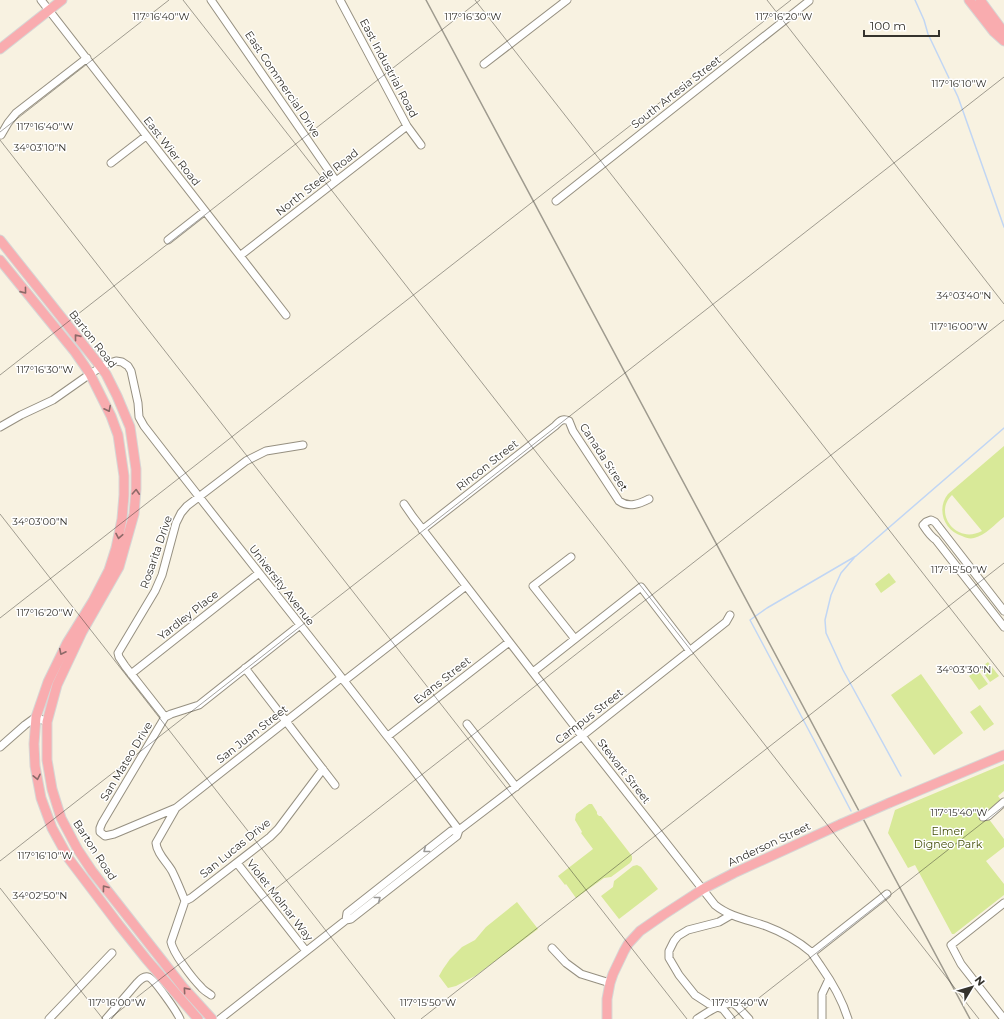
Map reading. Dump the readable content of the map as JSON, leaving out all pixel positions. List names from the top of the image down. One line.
{"streets":{"main road":["Barton Road","Anderson Street"],"street":["East Industrial Road","East Commercial Drive","South Artesia Street","East Wier Road","North Steele Road","Canada Street","Rincon Street","Rosarita Drive","University Avenue","Yardley Place","Evans Street","Campus Street","San Juan Street","San Mateo Drive","Stewart Street","San Lucas Drive","Violet Molnar Way"]},"crossings":[["East Industrial Road","North Steele Road"],["East Commercial Drive","North Steele Road"],["East Wier Road","North Steele Road"],["Barton Road","University Avenue"],["Canada Street","Rincon Street"],["Rincon Street","Stewart Street"],["Rosarita Drive","University Avenue"],["Rosarita Drive","Yardley Place"],["Rosarita Drive","San Mateo Drive"],["University Avenue","Yardley Place"],["University Avenue","Evans Street"],["University Avenue","Campus Street"],["University Avenue","San Juan Street"],["University Avenue","San Mateo Drive"],["Evans Street","Stewart Street"],["Campus Street","Stewart Street"],["Campus Street","Violet Molnar Way"],["San Juan Street","San Mateo Drive"],["San Juan Street","Stewart Street"],["San Juan Street","San Lucas Drive"],["Stewart Street","Anderson Street"],["San Lucas Drive","Violet Molnar Way"]],"parks":["Elmer Digneo Park"],"scale_bar":"100 m","north":"top right","coordinates":["117°16'40\"W","117°16'30\"W","117°16'20\"W","117°16'10\"W","34°03'10\"N","34°03'40\"N","117°16'00\"W","34°03'00\"N","117°15'50\"W","34°03'30\"N","117°15'40\"W","34°02'50\"N"]}
